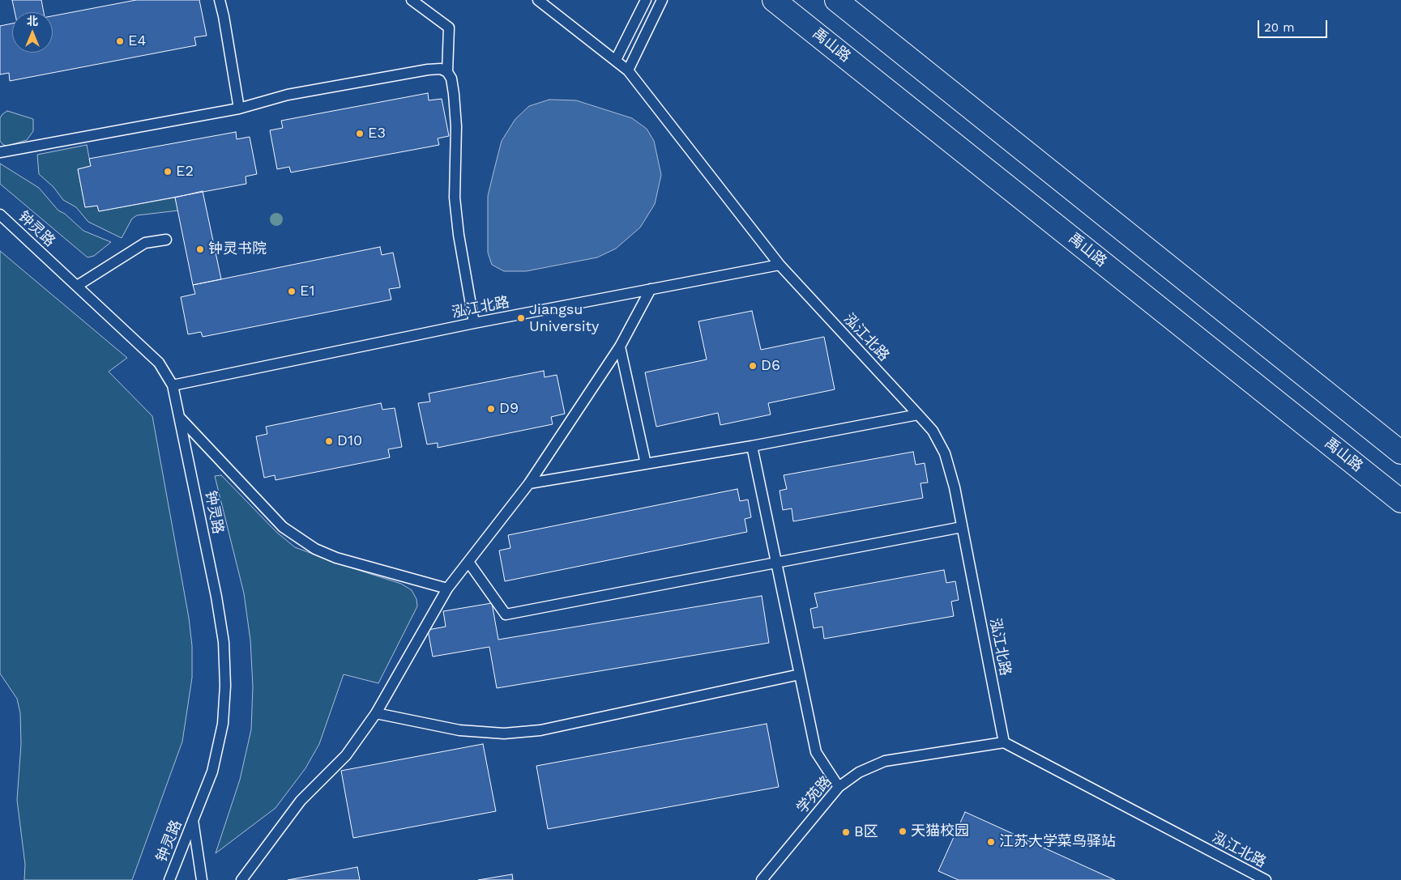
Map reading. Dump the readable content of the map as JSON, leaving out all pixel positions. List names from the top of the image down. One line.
{"streets":{"main road":["禹山路"],"lane":["钟灵路","泓江北路","学苑路"]},"crossings":[["钟灵路","泓江北路"],["泓江北路","学苑路"]],"places":["E4","E3","E2","钟灵书院","E1","Jiangsu University","D6","D9","D10","天猫校园","B区","江苏大学菜鸟驿站"],"scale_bar":"20 m","north":"top"}
